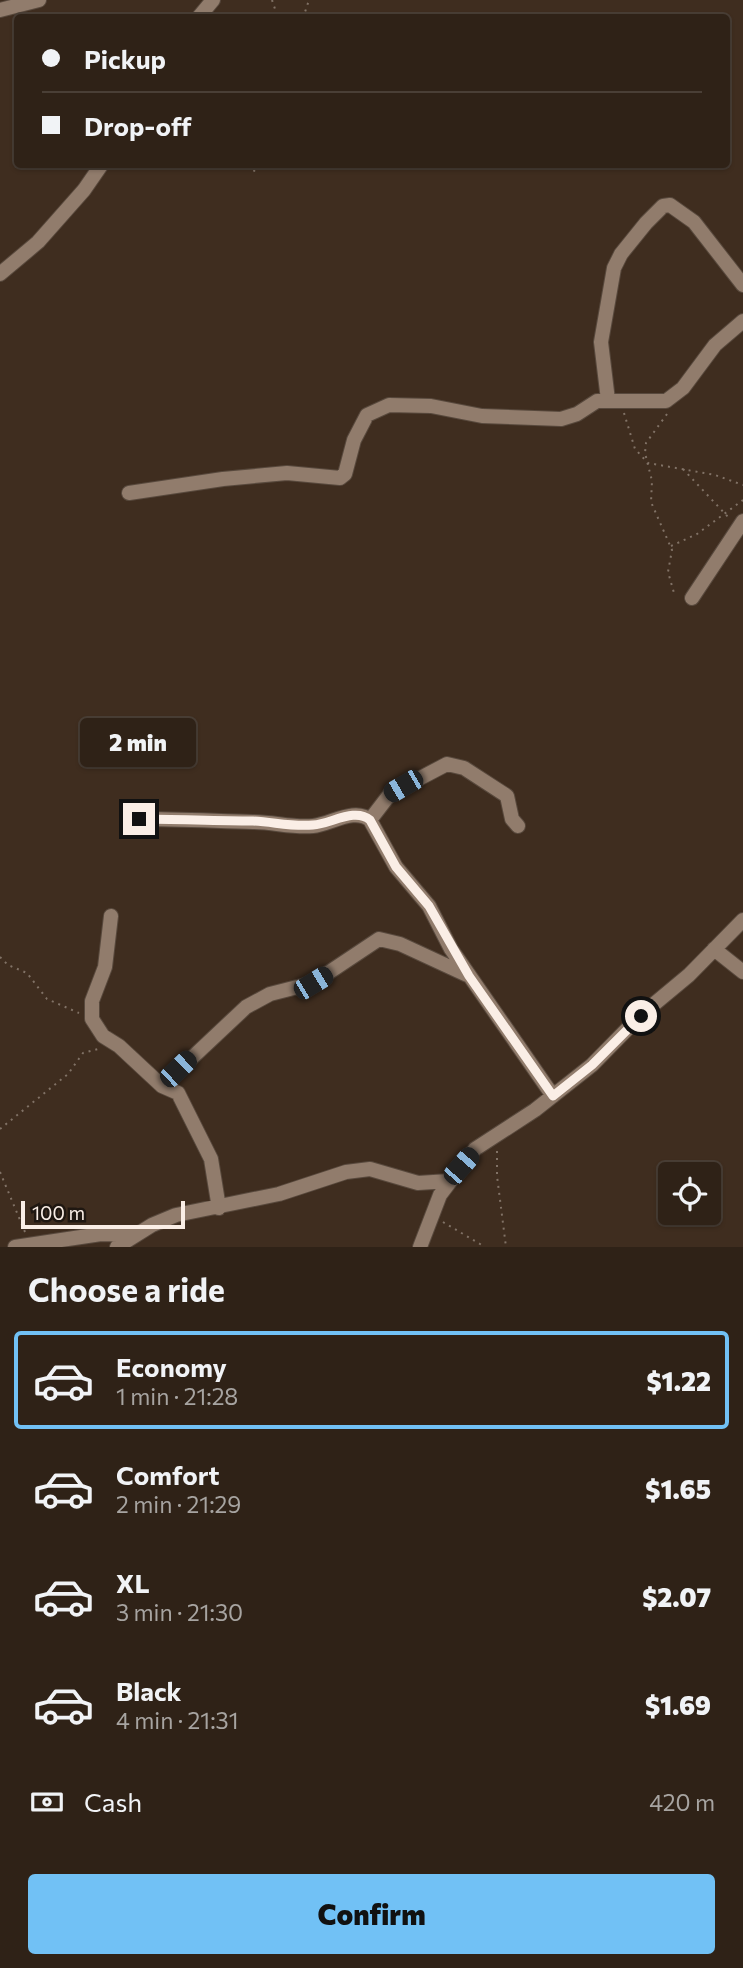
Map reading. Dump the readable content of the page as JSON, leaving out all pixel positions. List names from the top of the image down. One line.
{"scale_bar":"100 m","page":{"banner":["Pickup","Drop-off"],"bubble":"2 min","scale":"100 m","heading":"Choose a ride","list":[{"name":"Economy","note":"1 min · 21:28","value":"$1.22"},{"name":"Comfort","note":"2 min · 21:29","value":"$1.65"},{"name":"XL","note":"3 min · 21:30","value":"$2.07"},{"name":"Black","note":"4 min · 21:31","value":"$1.69"}],"pay":["Cash","420 m"],"buttons":"Confirm"}}
